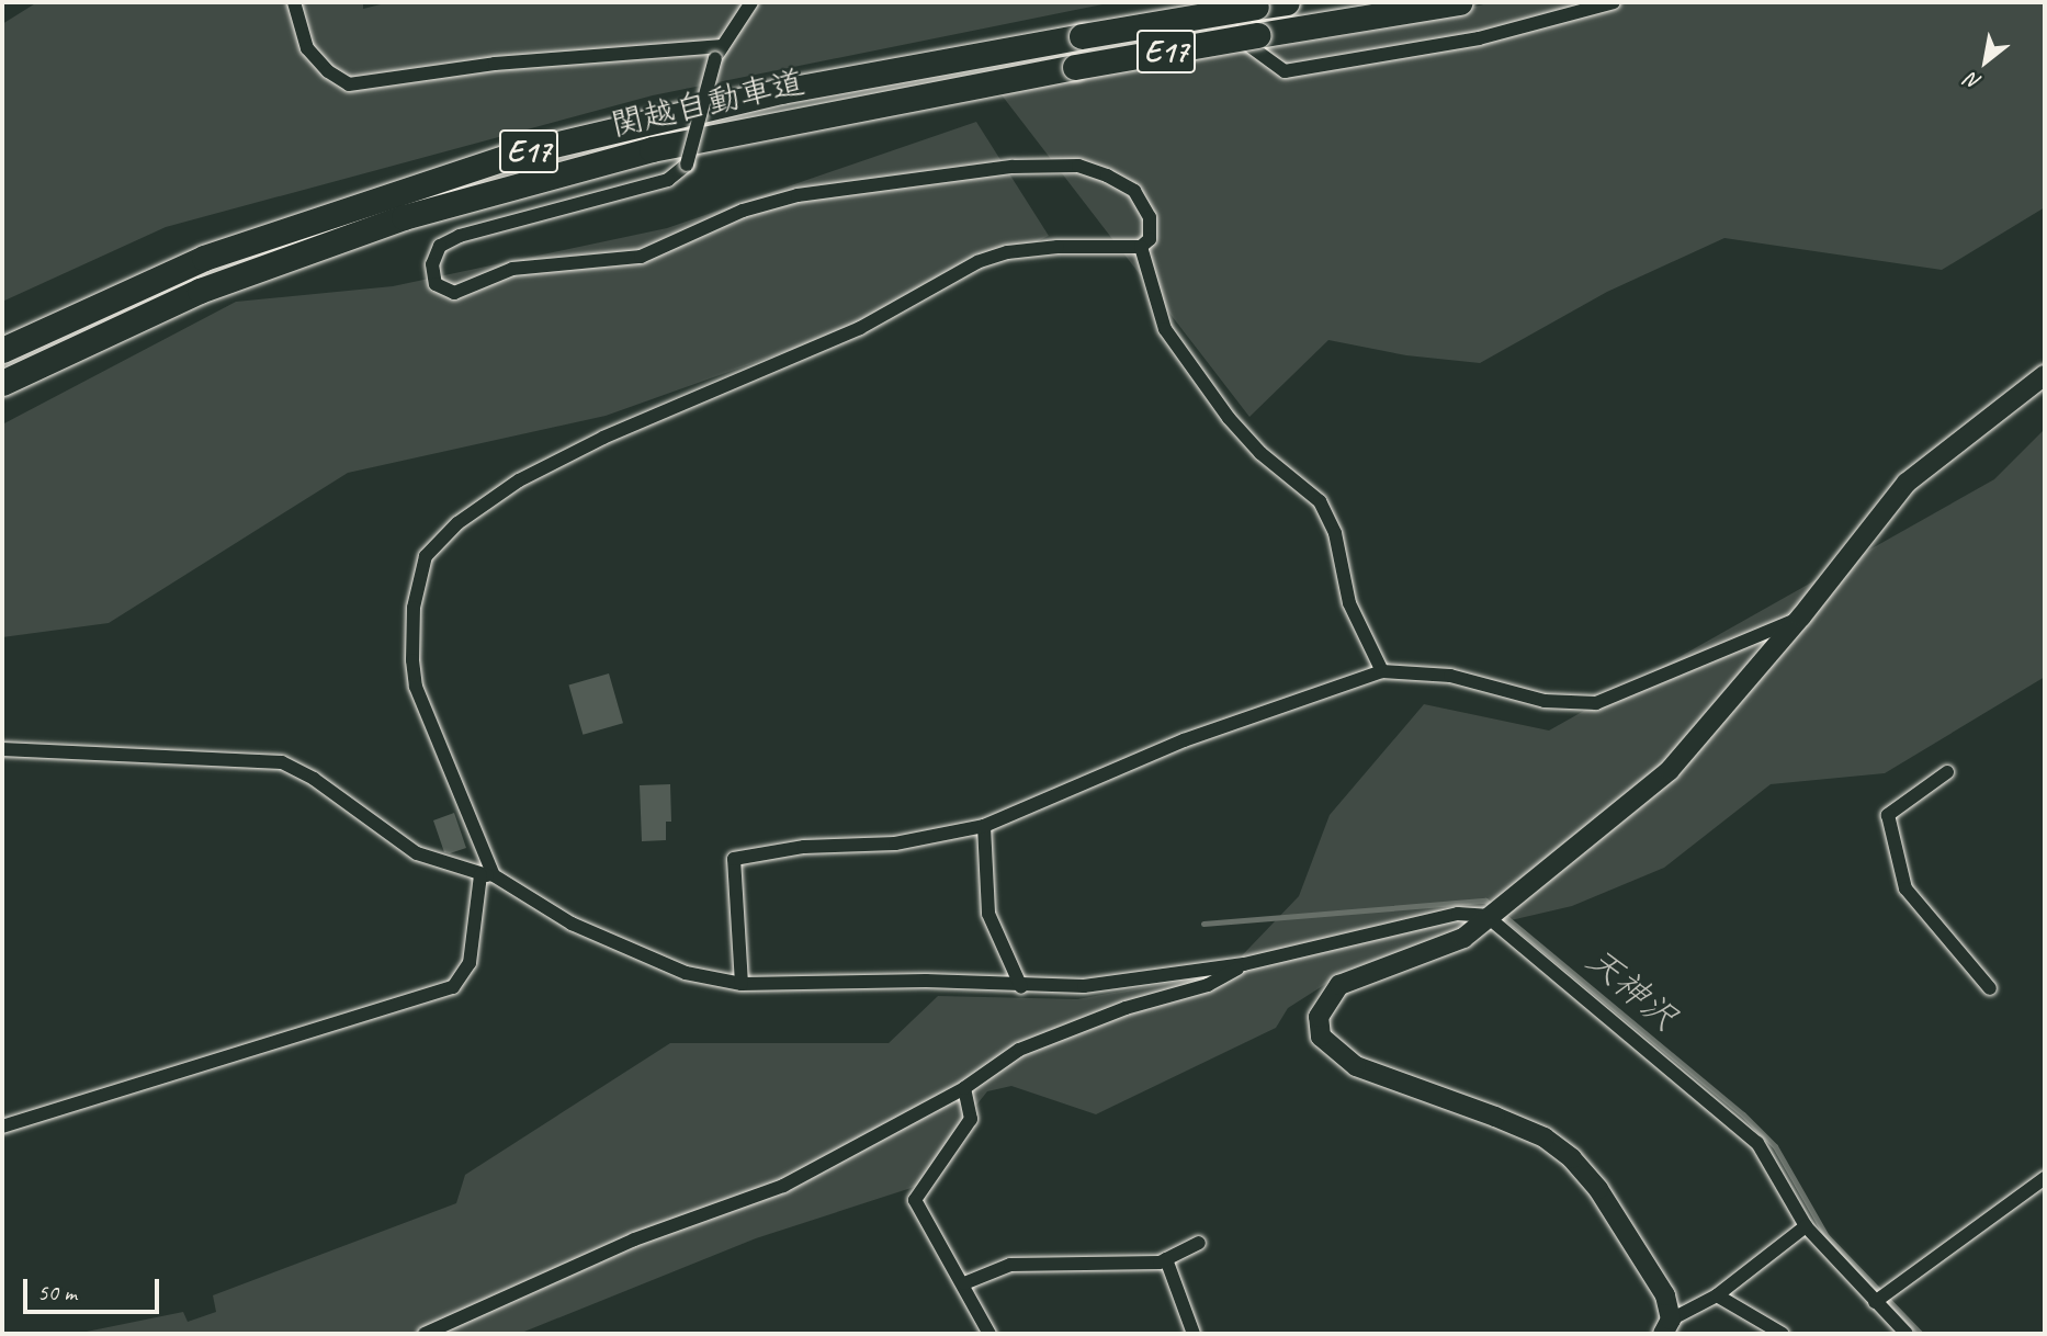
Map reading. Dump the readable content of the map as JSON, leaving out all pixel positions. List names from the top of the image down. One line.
{"streets":{"highway":["E17","関越自動車道"]},"water":["天神沢"],"scale_bar":"50 m","north":"bottom left"}
